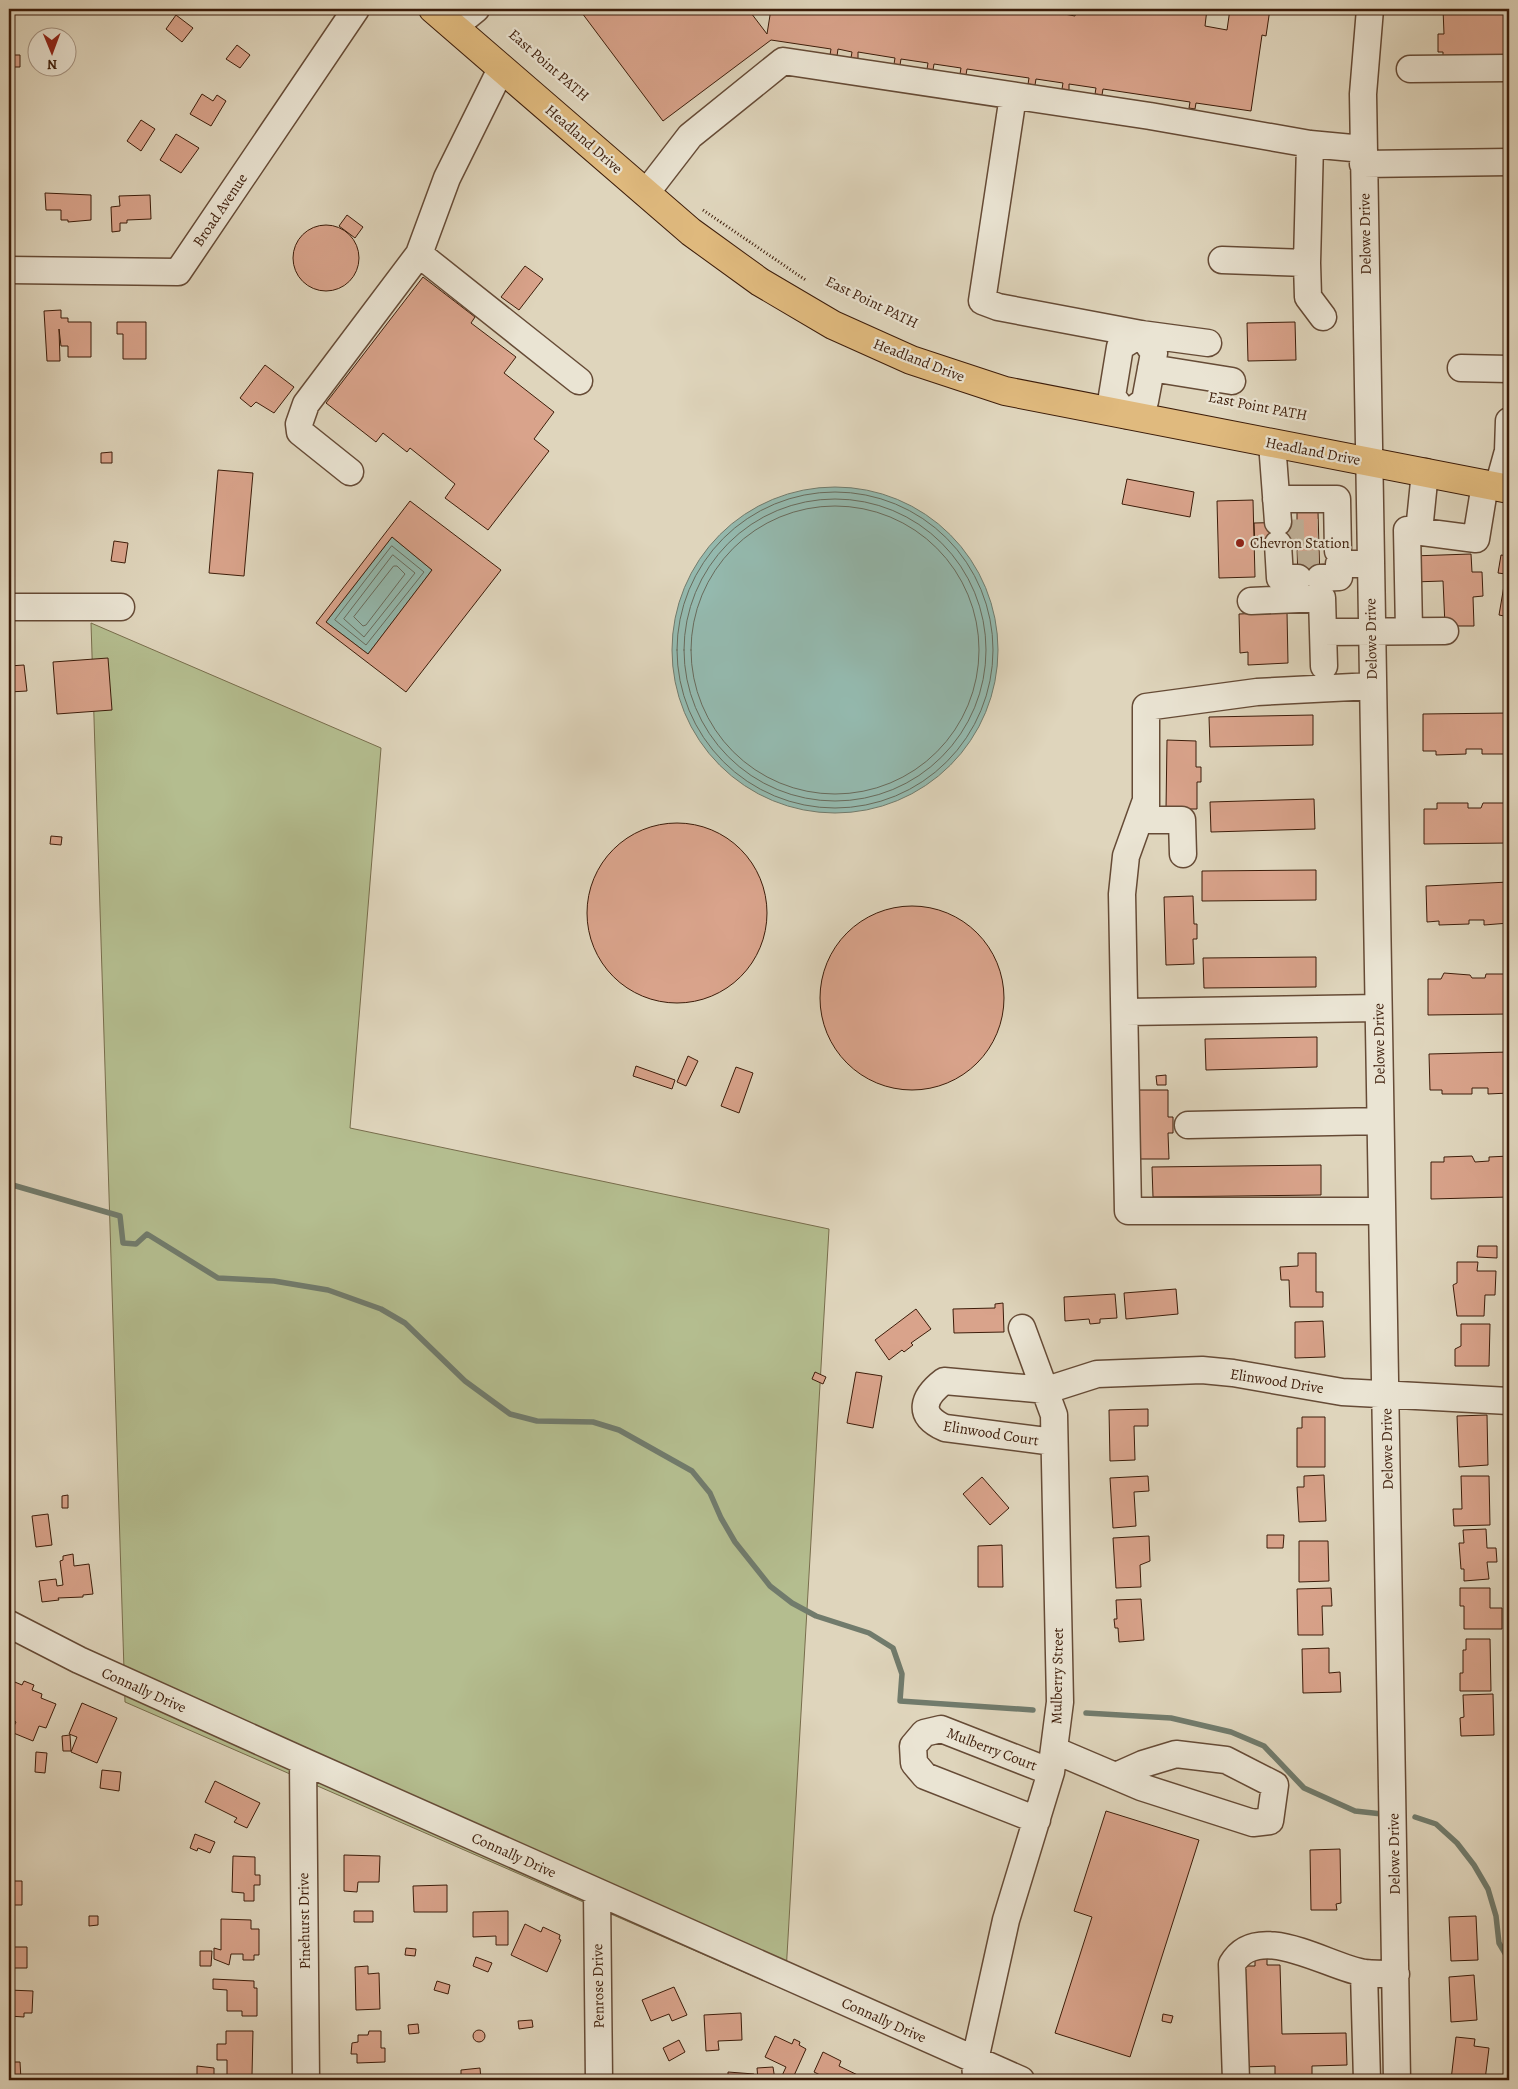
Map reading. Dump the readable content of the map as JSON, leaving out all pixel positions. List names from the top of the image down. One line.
{"streets":{"main road":["Headland Drive"],"street":["Broad Avenue","Delowe Drive","Elinwood Drive","Elinwood Court","Mulberry Street","Connally Drive","Mulberry Court","Pinehurst Drive","Penrose Drive"],"path":["East Point PATH"]},"crossings":[["Headland Drive","Delowe Drive"],["Delowe Drive","Elinwood Drive"],["Elinwood Drive","Elinwood Court"],["Elinwood Drive","Mulberry Street"],["Elinwood Court","Mulberry Street"],["Mulberry Street","Connally Drive"],["Mulberry Street","Mulberry Court"],["Connally Drive","Pinehurst Drive"],["Connally Drive","Penrose Drive"]],"places":["Chevron Station"],"north":"bottom"}
